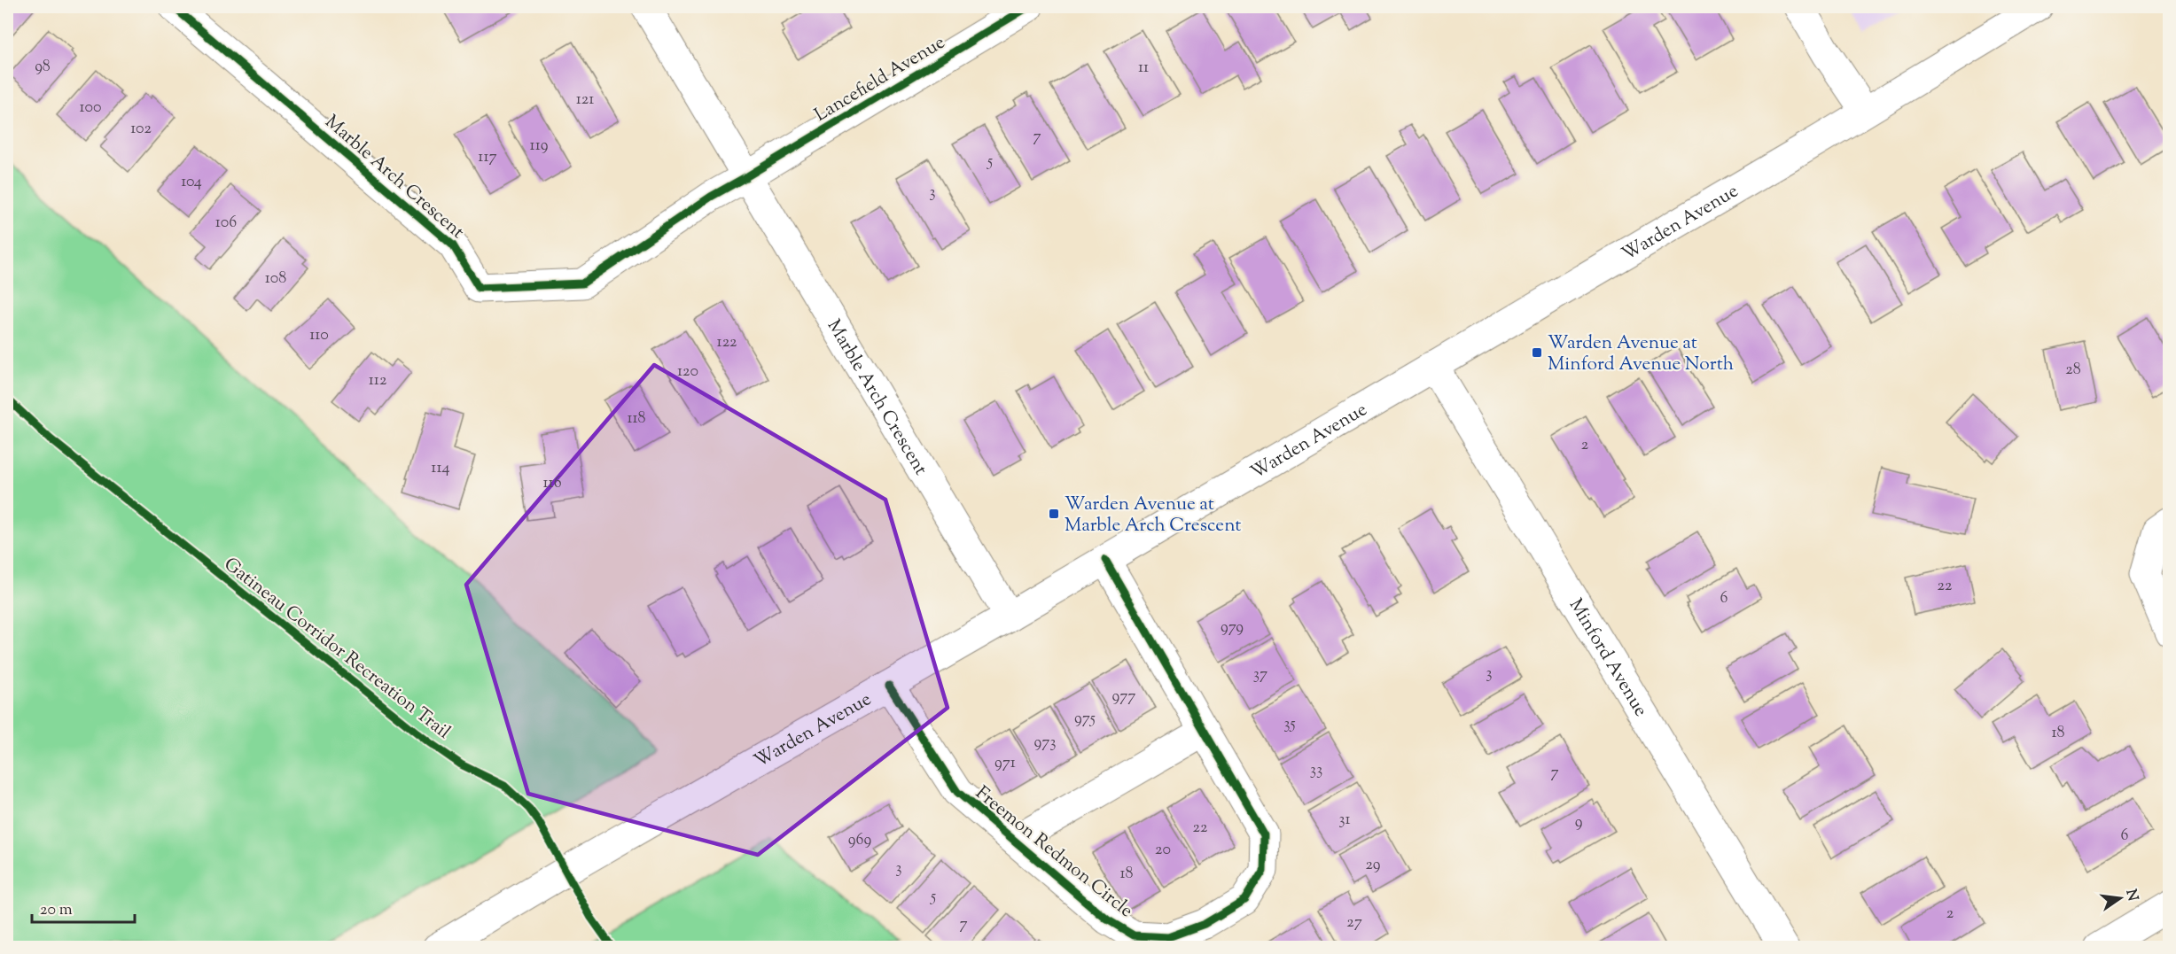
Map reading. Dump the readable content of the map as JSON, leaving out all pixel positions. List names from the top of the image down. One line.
{"streets":{"street":["Lancefield Avenue","Marble Arch Crescent","Warden Avenue","Minford Avenue","Freemon Redmon Circle"],"cycle path":["Gatineau Corridor Recreation Trail"]},"crossings":[["Lancefield Avenue","Marble Arch Crescent"],["Marble Arch Crescent","Warden Avenue"],["Warden Avenue","Minford Avenue"],["Warden Avenue","Freemon Redmon Circle"]],"places":{"transit":["Warden Avenue at Minford Avenue North","Warden Avenue at Marble Arch Crescent"]},"house_numbers":["98","11","121","100","102","7","119","117","5","104","3","106","108","110","122","28","120","112","118","2","114","116","22","6","979","3","37","977","975","35","18","973","971","33","7","31","9","22","6","969","20","29","3","18","5","2","27","7"],"scale_bar":"20 m","north":"right"}
